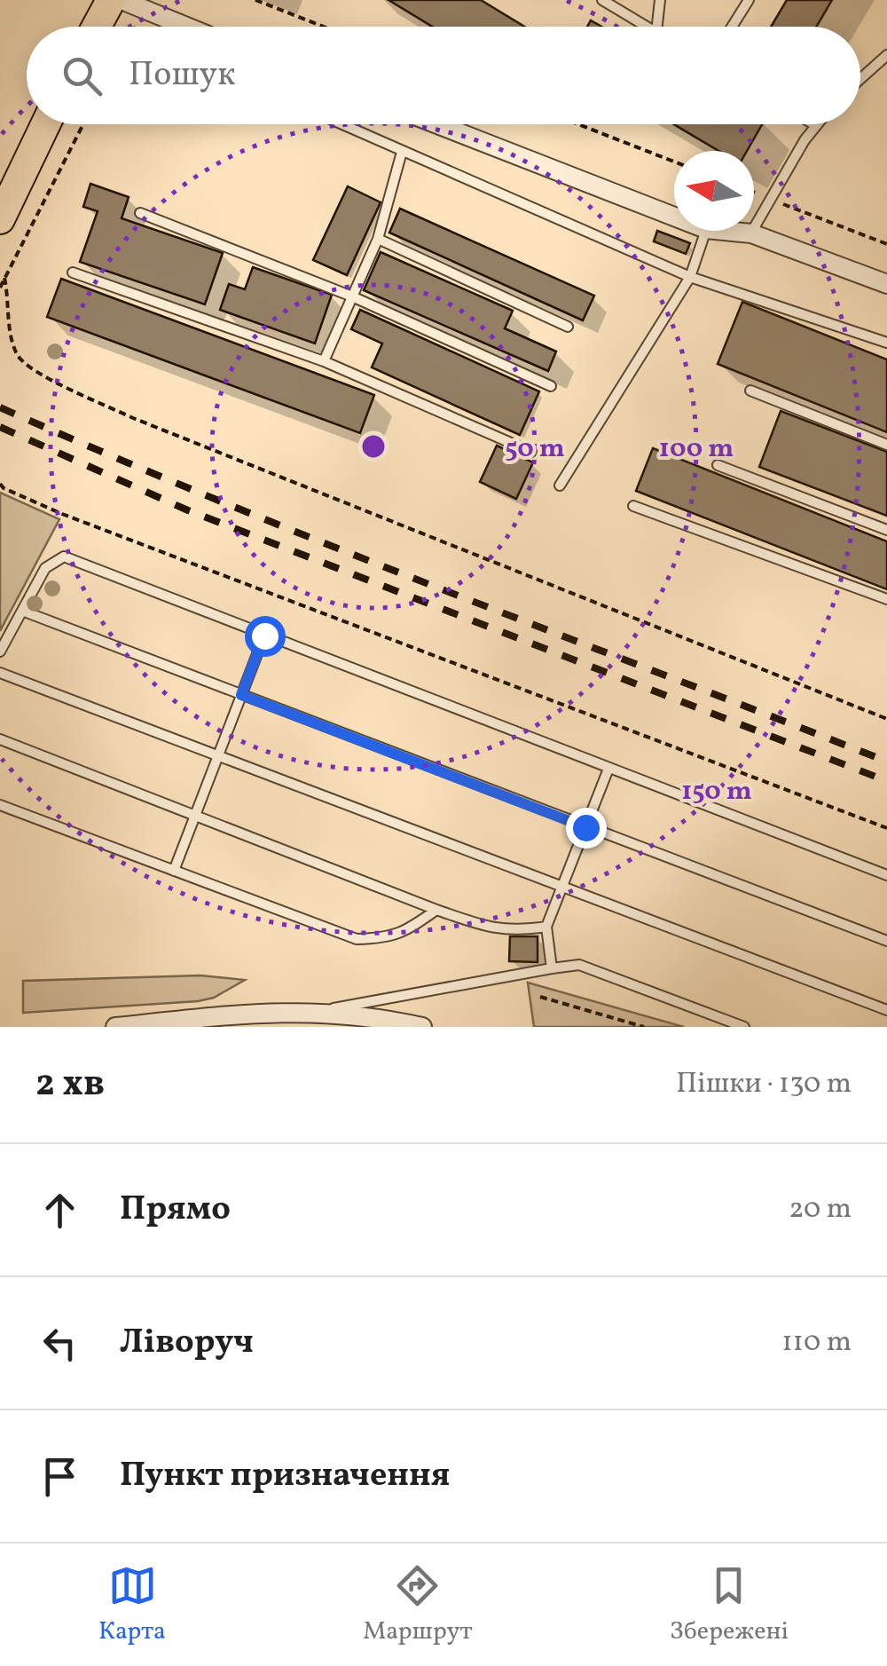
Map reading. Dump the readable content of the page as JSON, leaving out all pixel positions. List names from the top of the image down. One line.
{"north":"left","page":{"search":"Пошук","heading":["2 хв","Пішки · 130 m"],"list":[["Прямо","20 m"],["Ліворуч","110 m"],"Пункт призначення"],"nav":["Карта","Маршрут","Збережені"]},"rings":["50 m","100 m","150 m"]}
